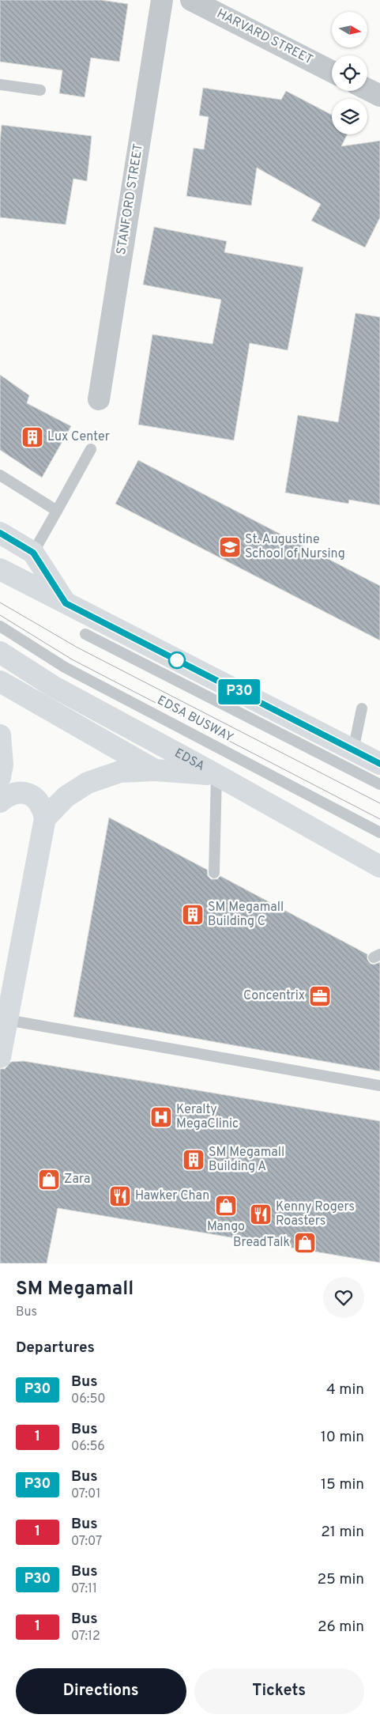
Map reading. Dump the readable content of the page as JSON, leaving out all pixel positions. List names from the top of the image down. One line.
{"streets":{"main road":["EDSA"],"street":["HARVARD STREET","STANFORD STREET"],"lane":["EDSA BUSWAY"]},"places":{"building":["Lux Center","SM Megamall Building C","SM Megamall Building A"],"school or university":["St. Augustine School of Nursing"],"office":["Concentrix"],"hospital":["Keralty MegaClinic"],"shop":["Zara","Mango","BreadTalk"],"restaurant":["Hawker Chan","Kenny Rogers Roasters"]},"lines":["bus line P30"],"north":"right","page":{"on_map":"P30","heading":[["SM Megamall","Bus"],"Departures"],"list":[{"mark":"P30","name":"Bus","note":"06:50","value":"4 min"},{"mark":"1","name":"Bus","note":"06:56","value":"10 min"},{"mark":"P30","name":"Bus","note":"07:01","value":"15 min"},{"mark":"1","name":"Bus","note":"07:07","value":"21 min"},{"mark":"P30","name":"Bus","note":"07:11","value":"25 min"},{"mark":"1","name":"Bus","note":"07:12","value":"26 min"}],"buttons":["Directions","Tickets"]}}
